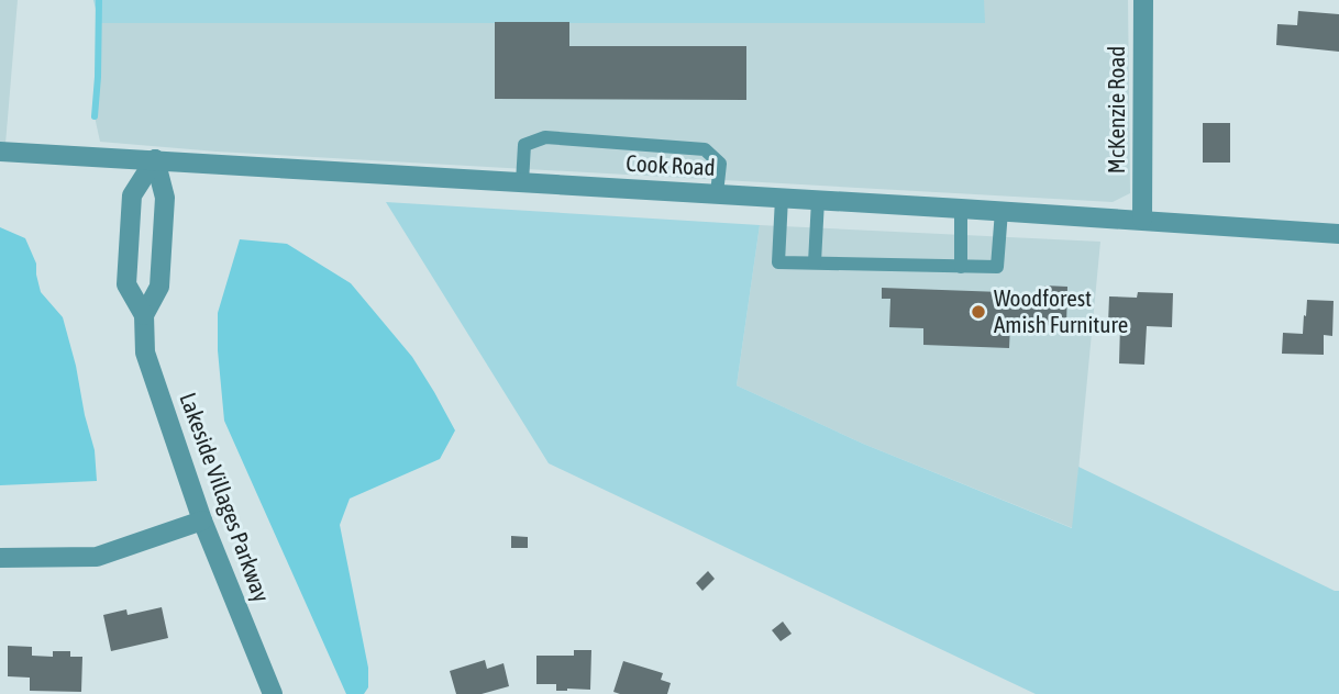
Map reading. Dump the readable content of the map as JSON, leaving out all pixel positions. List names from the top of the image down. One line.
{"streets":{"street":["McKenzie Road","Cook Road","Lakeside Villages Parkway"]},"crossings":[["McKenzie Road","Cook Road"],["Cook Road","Lakeside Villages Parkway"]],"places":["Woodforest Amish Furniture"]}
